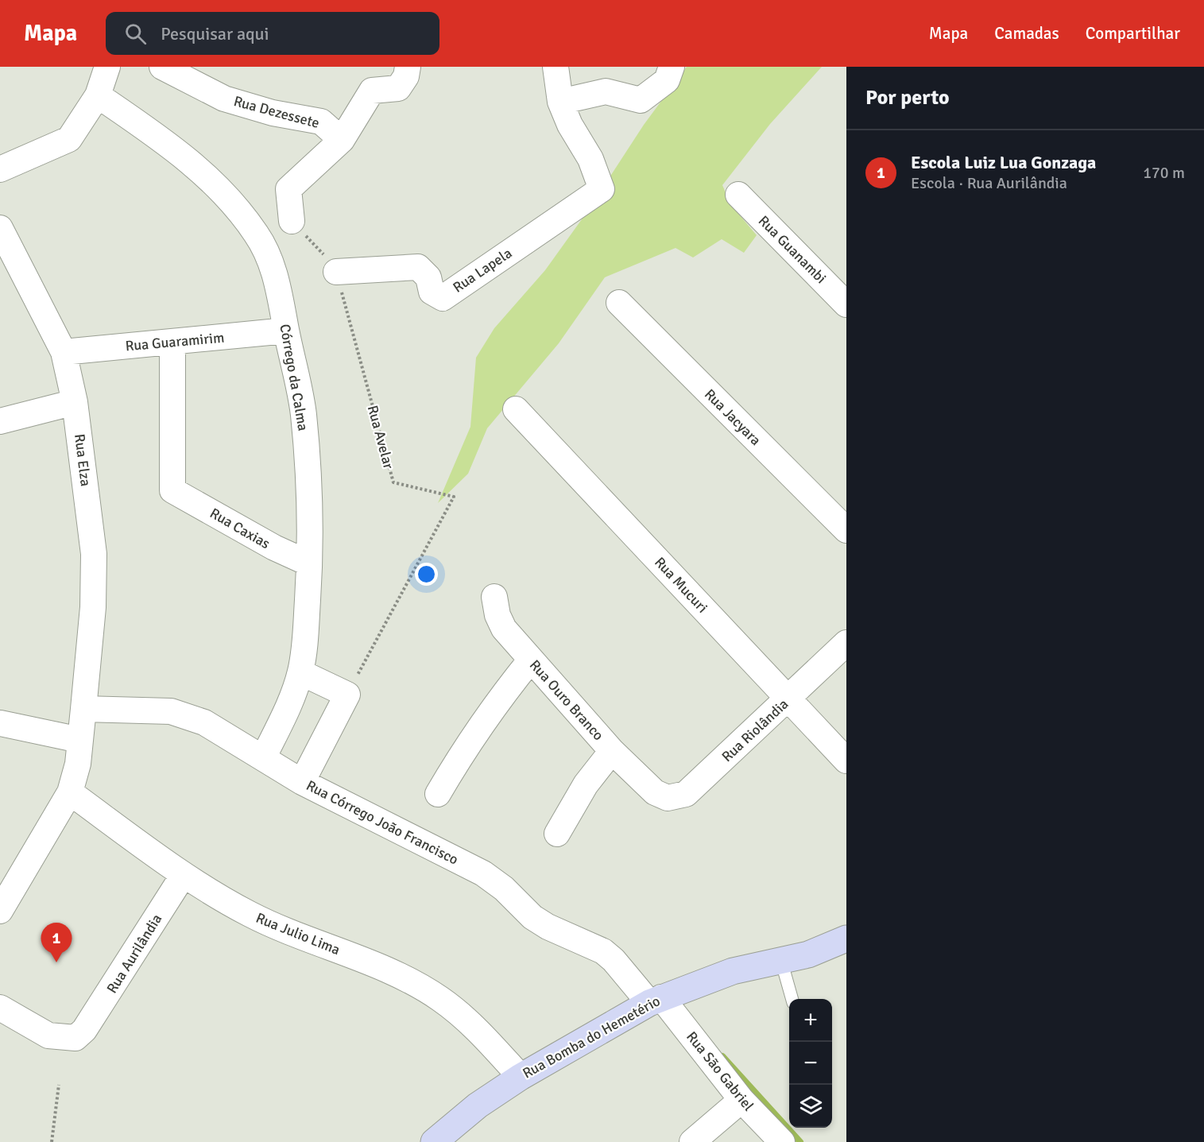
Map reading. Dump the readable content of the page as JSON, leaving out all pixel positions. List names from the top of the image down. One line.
{"streets":{"main road":["Rua Bomba do Hemetério"],"street":["Rua Dezessete","Rua Guanambi","Rua Lapela","Rua Guaramirim","Córrego da Calma","Rua Jacyara","Rua Elza","Rua Caxias","Rua Mucuri","Rua Ouro Branco","Rua Riolândia","Rua Córrego João Francisco","Rua Julio Lima","Rua Aurilândia","Rua São Gabriel"],"path":["Rua Avelar"]},"crossings":[["Rua Lapela","Rua Avelar"],["Rua Guaramirim","Córrego da Calma"],["Rua Guaramirim","Rua Elza"],["Rua Guaramirim","Rua Caxias"],["Córrego da Calma","Rua Caxias"],["Córrego da Calma","Rua Córrego João Francisco"],["Rua Elza","Rua Córrego João Francisco"],["Rua Elza","Rua Julio Lima"],["Rua Mucuri","Rua Riolândia"],["Rua Ouro Branco","Rua Riolândia"],["Rua Córrego João Francisco","Rua Bomba do Hemetério"],["Rua Córrego João Francisco","Rua São Gabriel"],["Rua Julio Lima","Rua Aurilândia"],["Rua Julio Lima","Rua Bomba do Hemetério"],["Rua Bomba do Hemetério","Rua São Gabriel"]],"page":{"header":"Mapa","search":"Pesquisar aqui","nav":["Mapa","Camadas","Compartilhar"],"heading":"Por perto","list":[{"mark":"1","name":"Escola Luiz Lua Gonzaga","note":"Escola · Rua Aurilândia","value":"170 m"}],"pins":"1","map_buttons":["+","−"]}}
